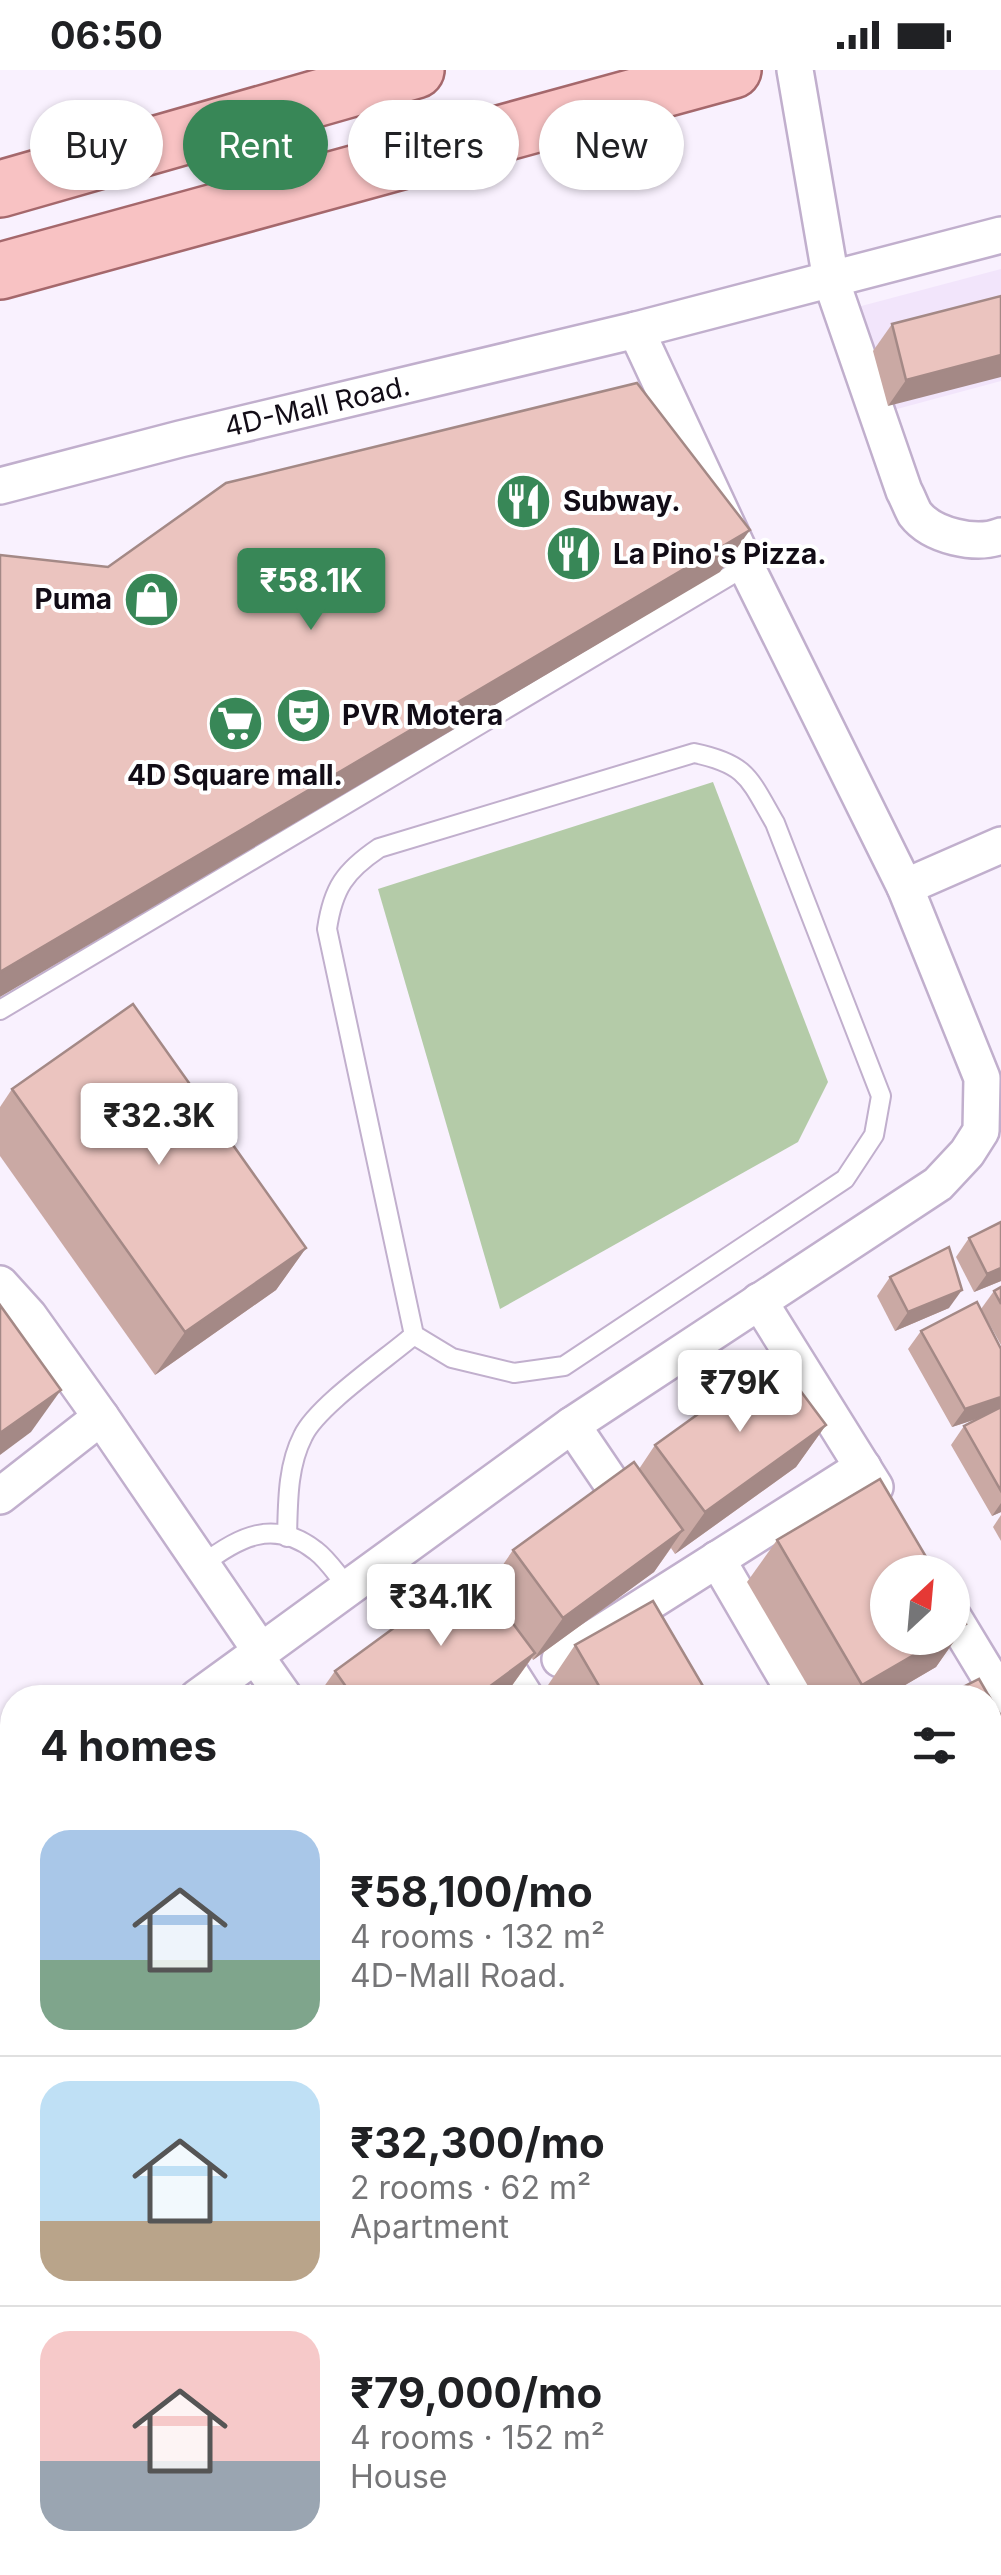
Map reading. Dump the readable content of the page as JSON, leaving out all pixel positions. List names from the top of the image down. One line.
{"streets":{"street":["4D-Mall Road."]},"places":{"restaurant":["Subway.","La Pino's Pizza."],"shop":["Puma"],"theatre":["PVR Motera"],"supermarket":["4D Square mall."]},"north":"top right","page":{"status":"06:50","chip":["Buy","Rent","Filters","New"],"price":["₹58.1K","₹32.3K","₹79K","₹34.1K"],"heading":"4 homes","list":[{"name":"₹58,100/mo","note":"4 rooms · 132 m² · 4D-Mall Road."},{"name":"₹32,300/mo","note":"2 rooms · 62 m² · Apartment"},{"name":"₹79,000/mo","note":"4 rooms · 152 m² · House"}]}}
